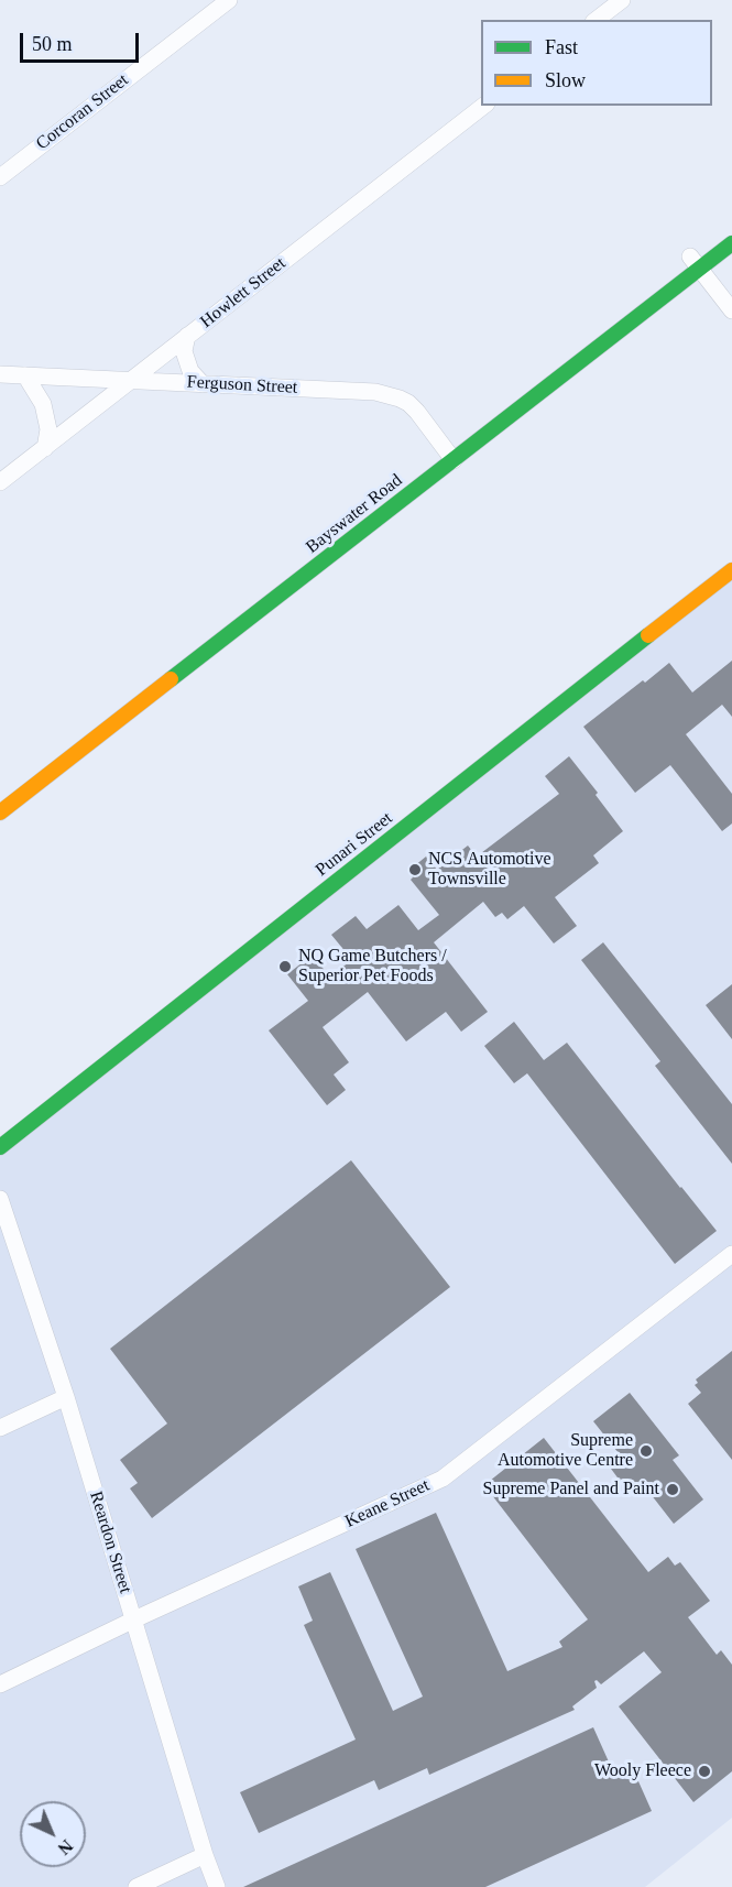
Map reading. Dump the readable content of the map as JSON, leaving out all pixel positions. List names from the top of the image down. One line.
{"streets":{"main road":["Bayswater Road","Punari Street"],"street":["Corcoran Street","Howlett Street","Ferguson Street","Keane Street","Reardon Street"]},"crossings":[["Howlett Street","Ferguson Street"],["Ferguson Street","Bayswater Road"],["Keane Street","Reardon Street"]],"places":["NCS Automotive Townsville","NQ Game Butchers / Superior Pet Foods","Supreme Automotive Centre","Supreme Panel and Paint","Wooly Fleece"],"legend":["Fast","Slow"],"scale_bar":"50 m","north":"bottom right"}
